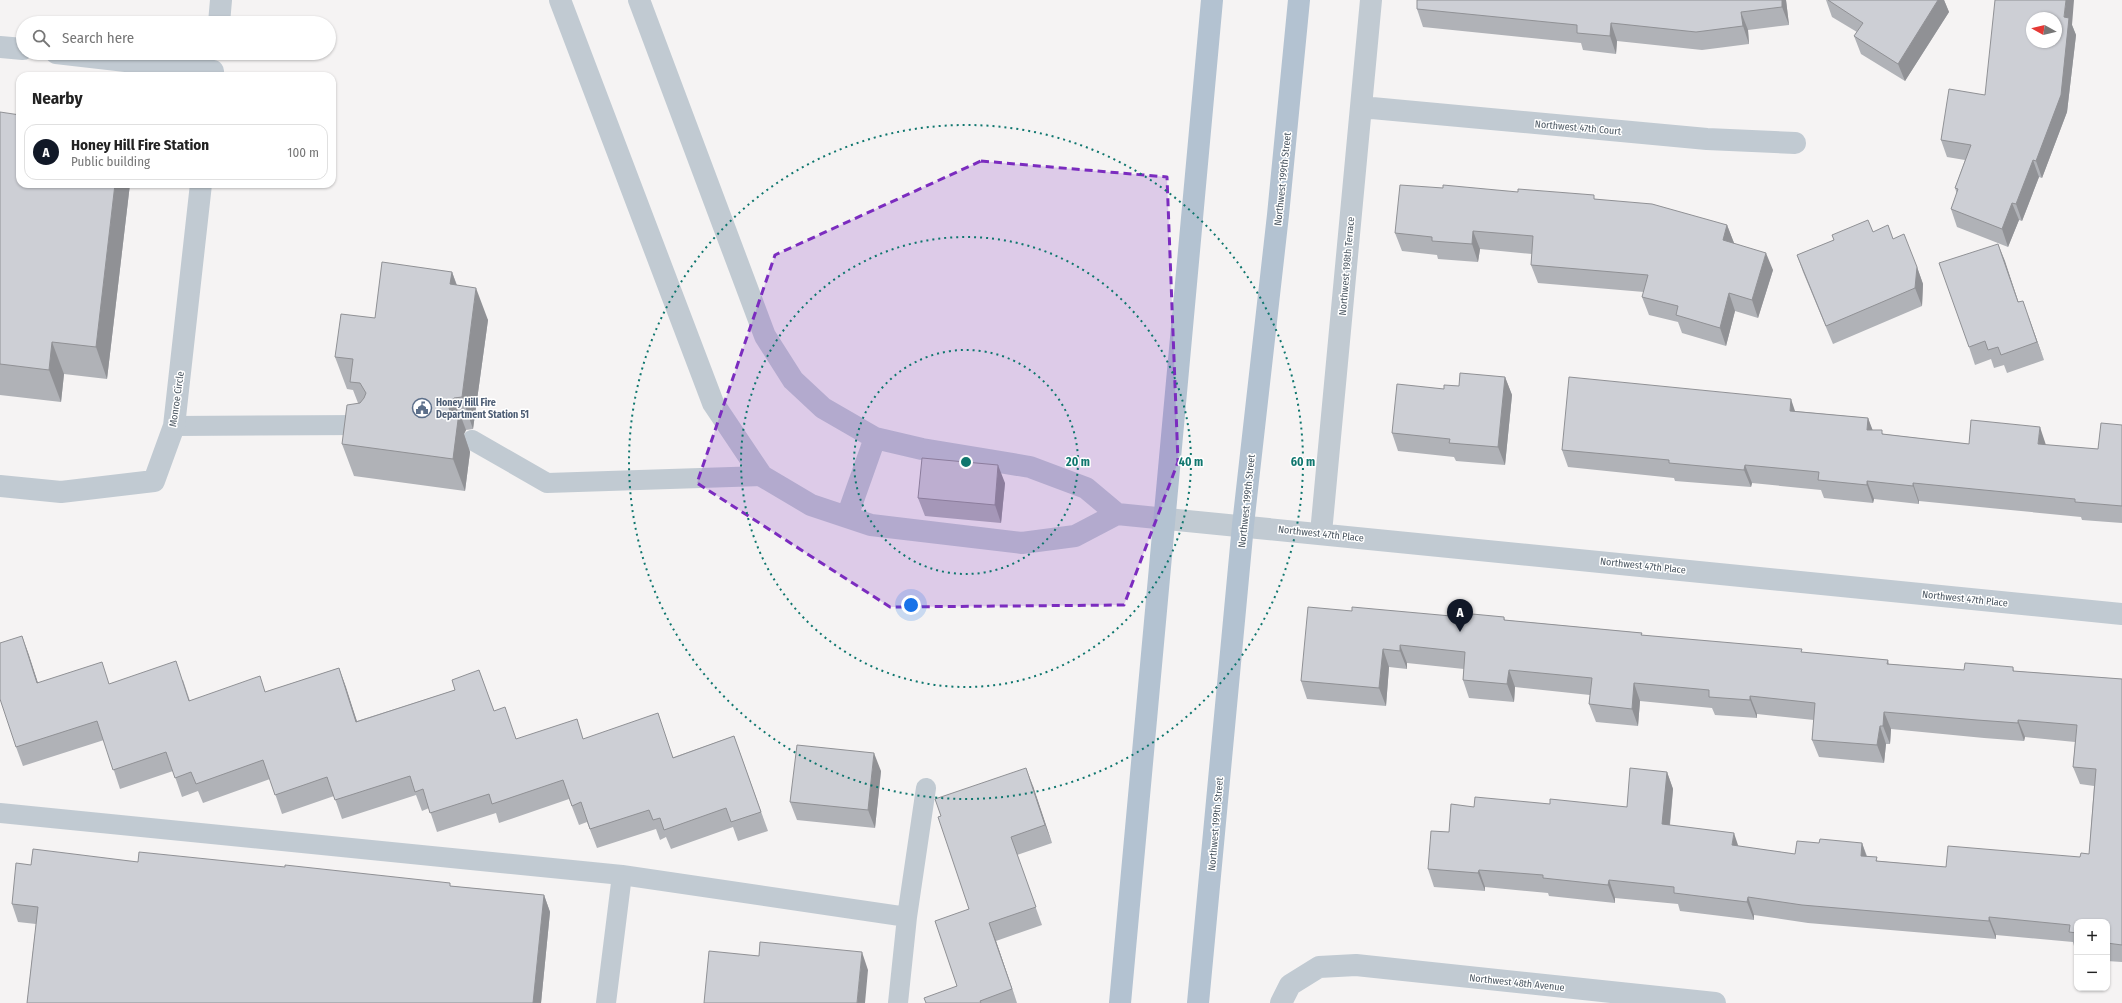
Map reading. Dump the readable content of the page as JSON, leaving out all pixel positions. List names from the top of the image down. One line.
{"streets":{"main road":["Northwest 199th Street"],"street":["Northwest 47th Court","Northwest 198th Terrace","Monroe Circle","Northwest 47th Place","Northwest 48th Avenue"]},"crossings":[["Northwest 47th Court","Northwest 198th Terrace"],["Northwest 199th Street","Northwest 47th Place"],["Northwest 198th Terrace","Northwest 47th Place"]],"places":{"public building":["Honey Hill Fire Department Station 51"]},"north":"left","page":{"search":"Search here","heading":"Nearby","list":[{"mark":"A","name":"Honey Hill Fire Station","note":"Public building","value":"100 m"}],"pins":"A","map_buttons":["+","−"]},"rings":["20 m","40 m","60 m"]}
